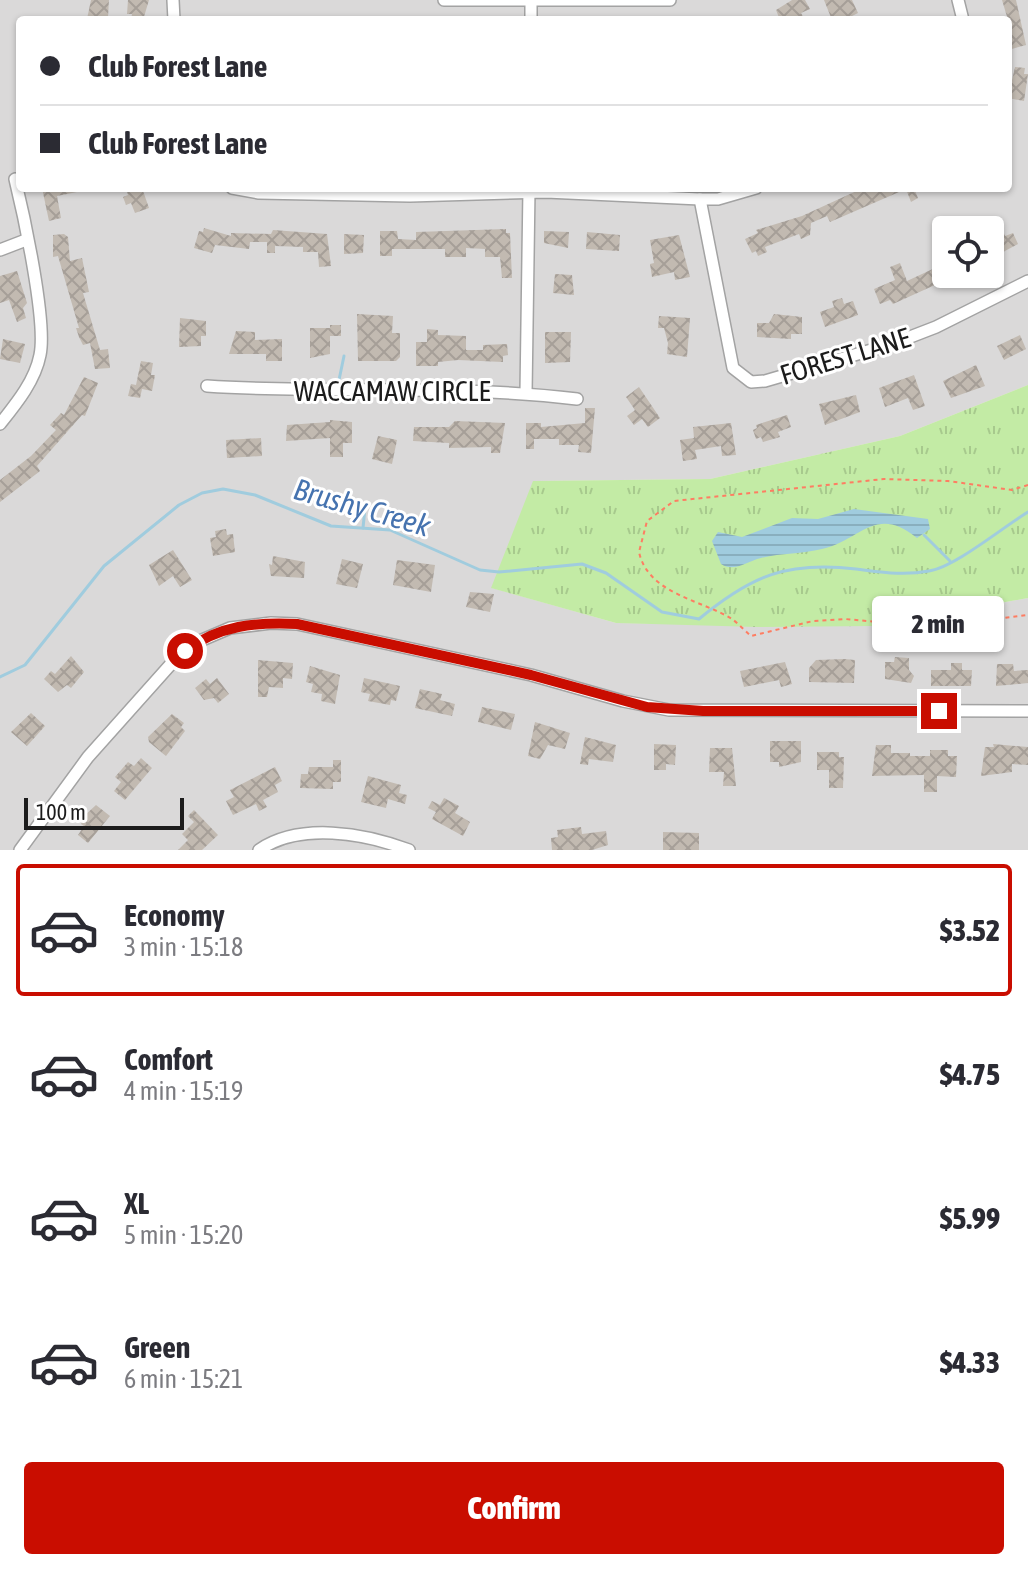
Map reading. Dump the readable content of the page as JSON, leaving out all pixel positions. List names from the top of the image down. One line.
{"streets":{"street":["FOREST LANE","WACCAMAW CIRCLE"]},"water":["Brushy Creek"],"scale_bar":"100 m","page":{"banner":["Club Forest Lane","Club Forest Lane"],"bubble":"2 min","scale":"100 m","list":[{"name":"Economy","note":"3 min · 15:18","value":"$3.52"},{"name":"Comfort","note":"4 min · 15:19","value":"$4.75"},{"name":"XL","note":"5 min · 15:20","value":"$5.99"},{"name":"Green","note":"6 min · 15:21","value":"$4.33"}],"buttons":"Confirm"}}
